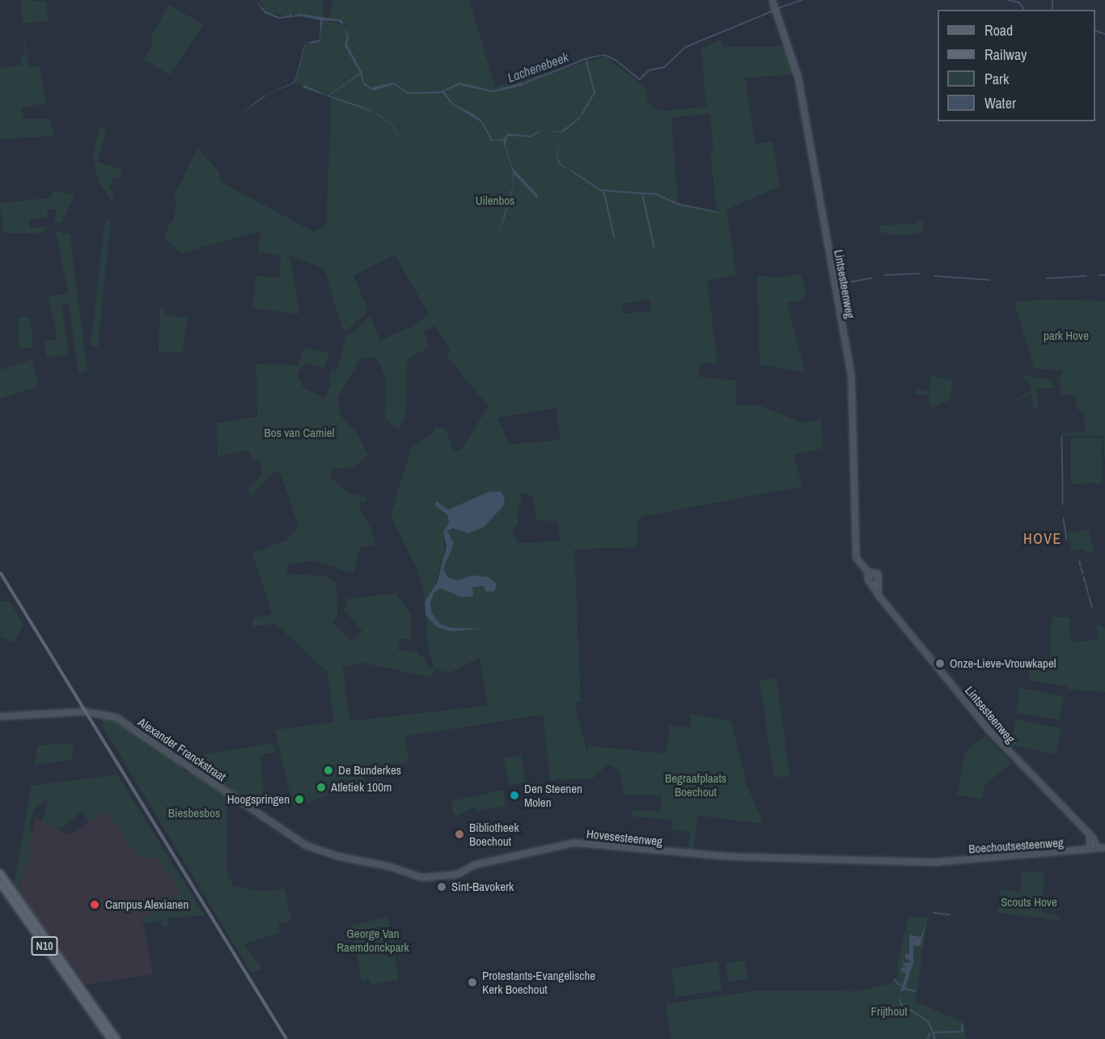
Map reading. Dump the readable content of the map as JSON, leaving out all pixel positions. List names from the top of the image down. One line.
{"streets":{"main road":["N10"],"street":["Lintsesteenweg","Alexander Franckstraat","Hovesesteenweg","Boechoutsesteenweg"]},"crossings":[["Lintsesteenweg","Boechoutsesteenweg"],["Alexander Franckstraat","Hovesesteenweg"],["Hovesesteenweg","Boechoutsesteenweg"]],"districts":["HOVE"],"water":["Lachenebeek"],"parks":["Uilenbos","park Hove","Bos van Camiel","Begraafplaats Boechout","Biesbesbos","Scouts Hove","George Van Raemdonckpark","Frijthout"],"places":["Onze-Lieve-Vrouwkapel","De Bunderkes","Atletiek 100m","Den Steenen Molen","Hoogspringen","Bibliotheek Boechout","Sint-Bavokerk","Campus Alexianen","Protestants-Evangelische Kerk Boechout"],"legend":["Road","Railway","Park","Water"]}
